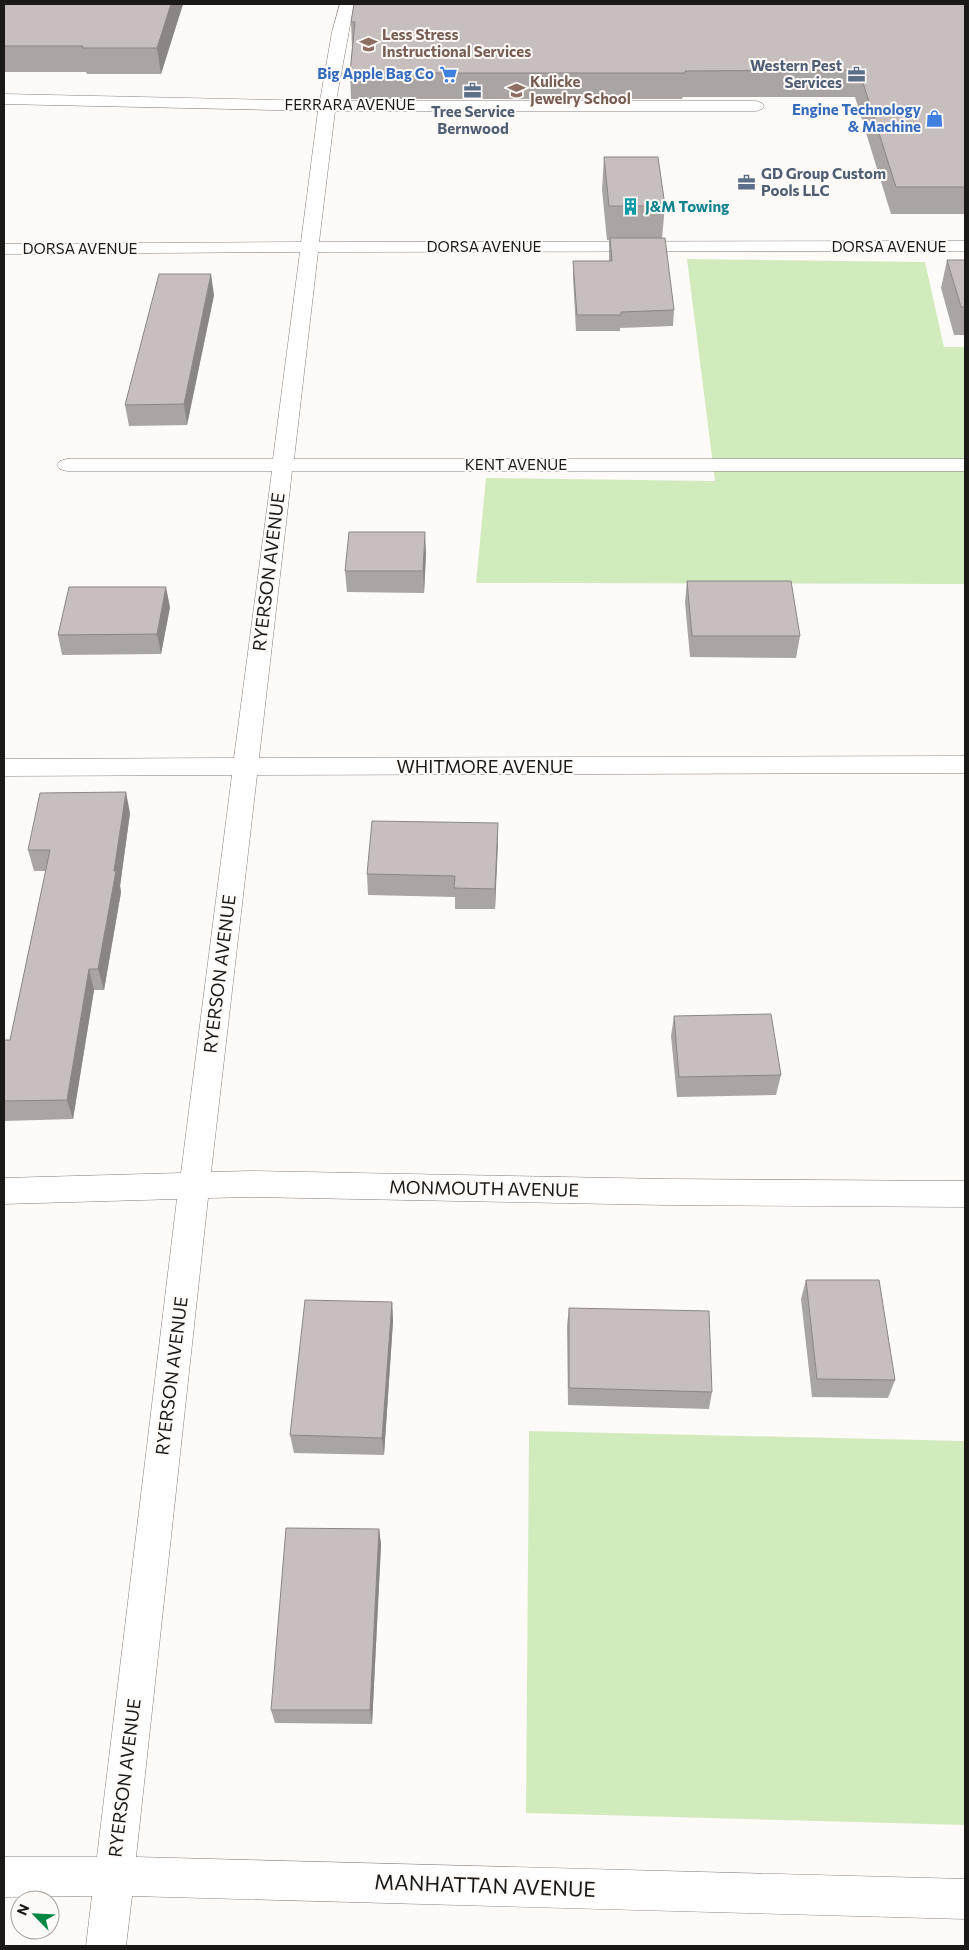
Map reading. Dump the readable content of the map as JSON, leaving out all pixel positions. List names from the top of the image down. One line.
{"streets":{"street":["FERRARA AVENUE","DORSA AVENUE","KENT AVENUE","RYERSON AVENUE","WHITMORE AVENUE","MONMOUTH AVENUE","MANHATTAN AVENUE"]},"crossings":[["FERRARA AVENUE","RYERSON AVENUE"],["DORSA AVENUE","RYERSON AVENUE"],["KENT AVENUE","RYERSON AVENUE"],["RYERSON AVENUE","WHITMORE AVENUE"],["RYERSON AVENUE","MONMOUTH AVENUE"],["RYERSON AVENUE","MANHATTAN AVENUE"]],"places":{"school or university":["Less Stress Instructional Services","Kulicke Jewelry School"],"supermarket":["Big Apple Bag Co"],"office":["Western Pest Services","Tree Service Bernwood","GD Group Custom Pools LLC"],"shop":["Engine Technology & Machine"],"building":["J&M Towing"]},"north":"top left"}
